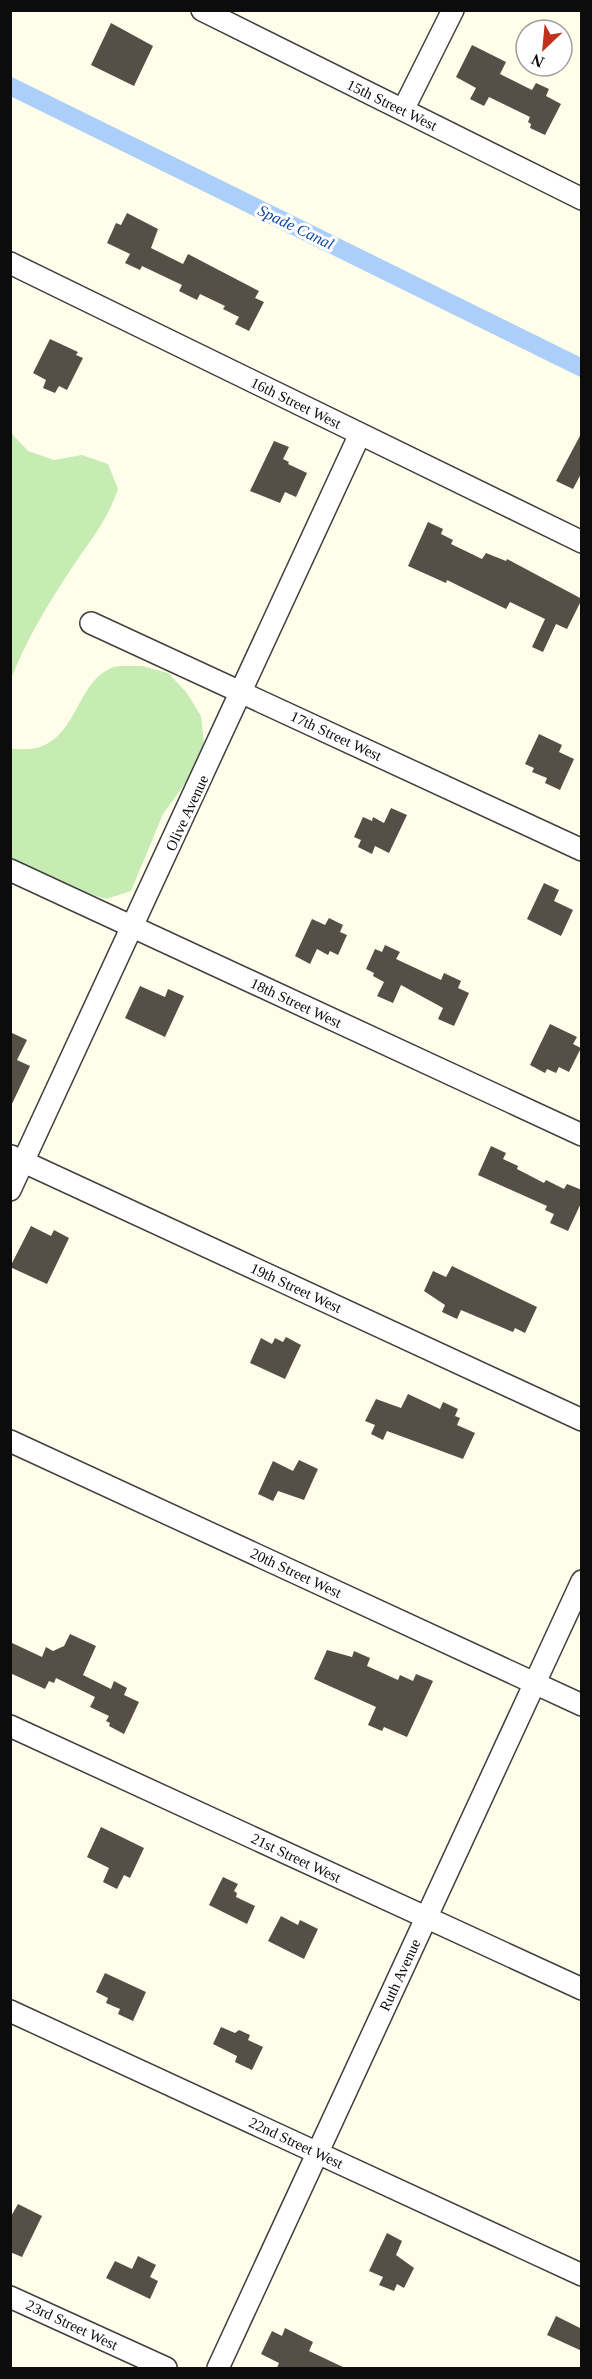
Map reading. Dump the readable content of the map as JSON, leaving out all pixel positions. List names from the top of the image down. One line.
{"streets":{"street":["15th Street West","16th Street West","17th Street West","Olive Avenue","18th Street West","19th Street West","20th Street West","21st Street West","Ruth Avenue","22nd Street West","23rd Street West"]},"crossings":[["16th Street West","Olive Avenue"],["17th Street West","Olive Avenue"],["Olive Avenue","18th Street West"],["Olive Avenue","19th Street West"],["20th Street West","Ruth Avenue"],["21st Street West","Ruth Avenue"],["Ruth Avenue","22nd Street West"]],"water":["Spade Canal"],"north":"bottom left"}
